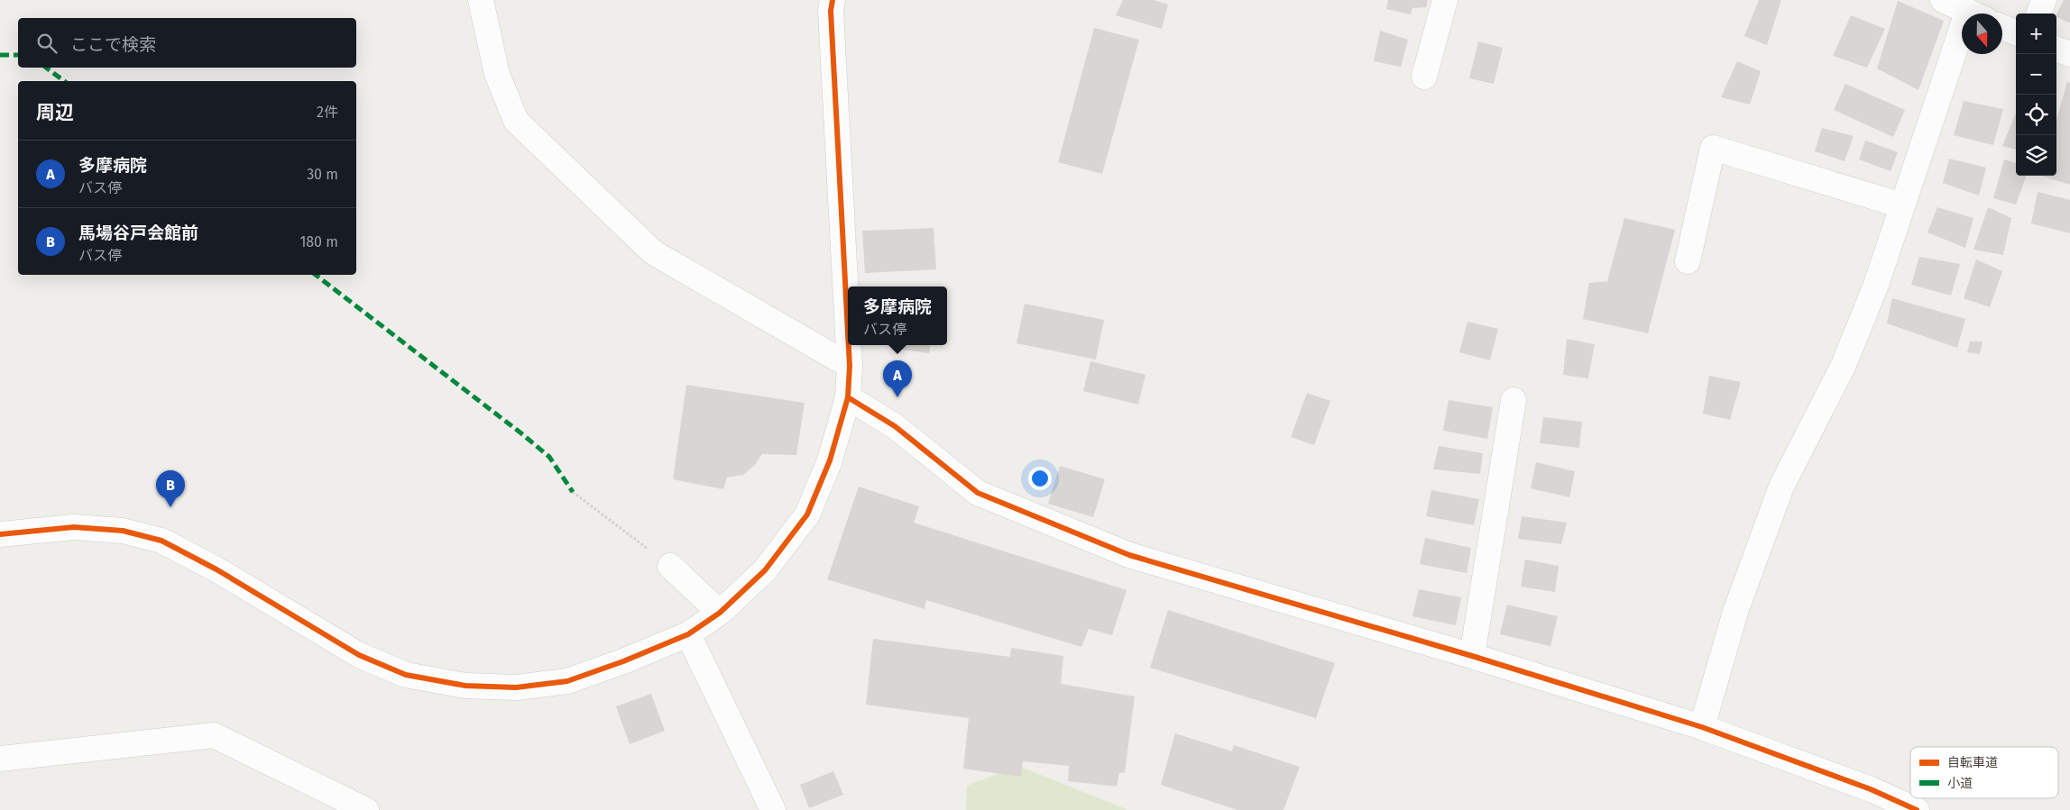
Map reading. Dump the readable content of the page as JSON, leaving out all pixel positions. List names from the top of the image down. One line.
{"legend":["自転車道","小道"],"north":"bottom","page":{"map_buttons":["+","−"],"search":"ここで検索","heading":["周辺","2件"],"list":[{"mark":"A","name":"多摩病院","note":"バス停","value":"30 m"},{"mark":"B","name":"馬場谷戸会館前","note":"バス停","value":"180 m"}],"popup":["多摩病院","バス停"],"pins":["A","B"]}}
